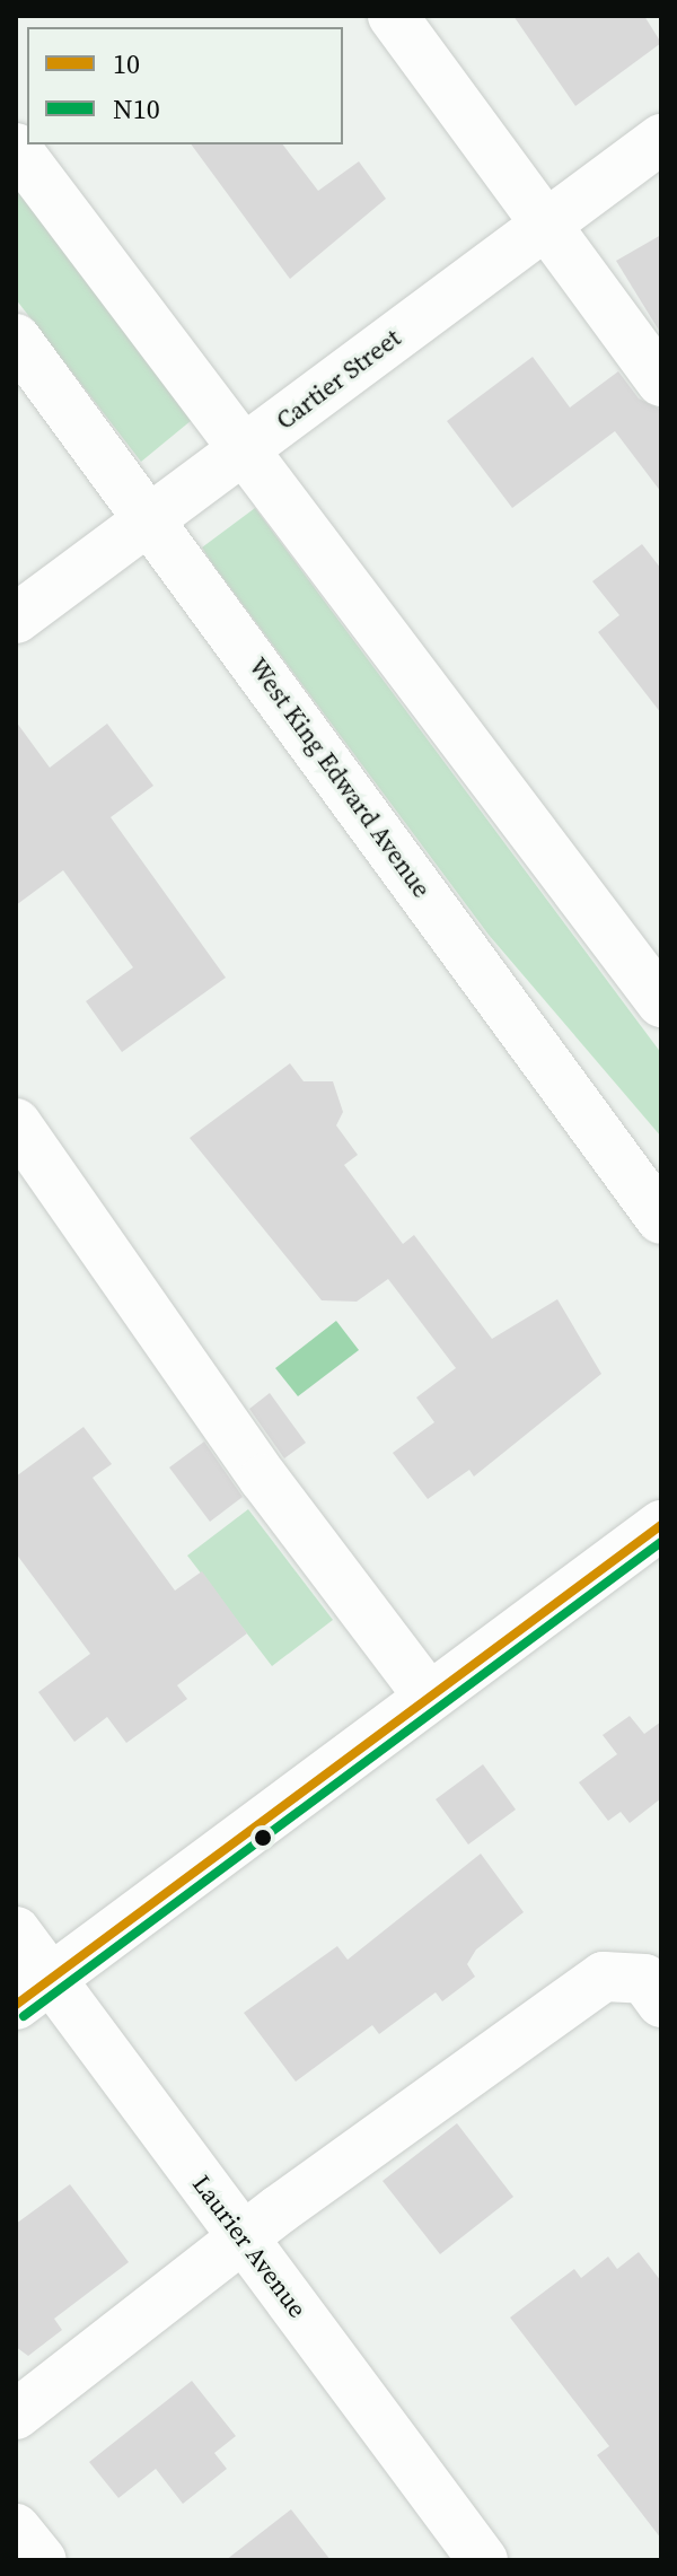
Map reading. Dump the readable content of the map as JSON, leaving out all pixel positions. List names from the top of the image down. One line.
{"streets":{"main road":["Cartier Street","West King Edward Avenue","Laurier Avenue"]},"crossings":[["Cartier Street","West King Edward Avenue"]],"lines":["transit line 10","transit line N10"],"legend":["10","N10"]}
